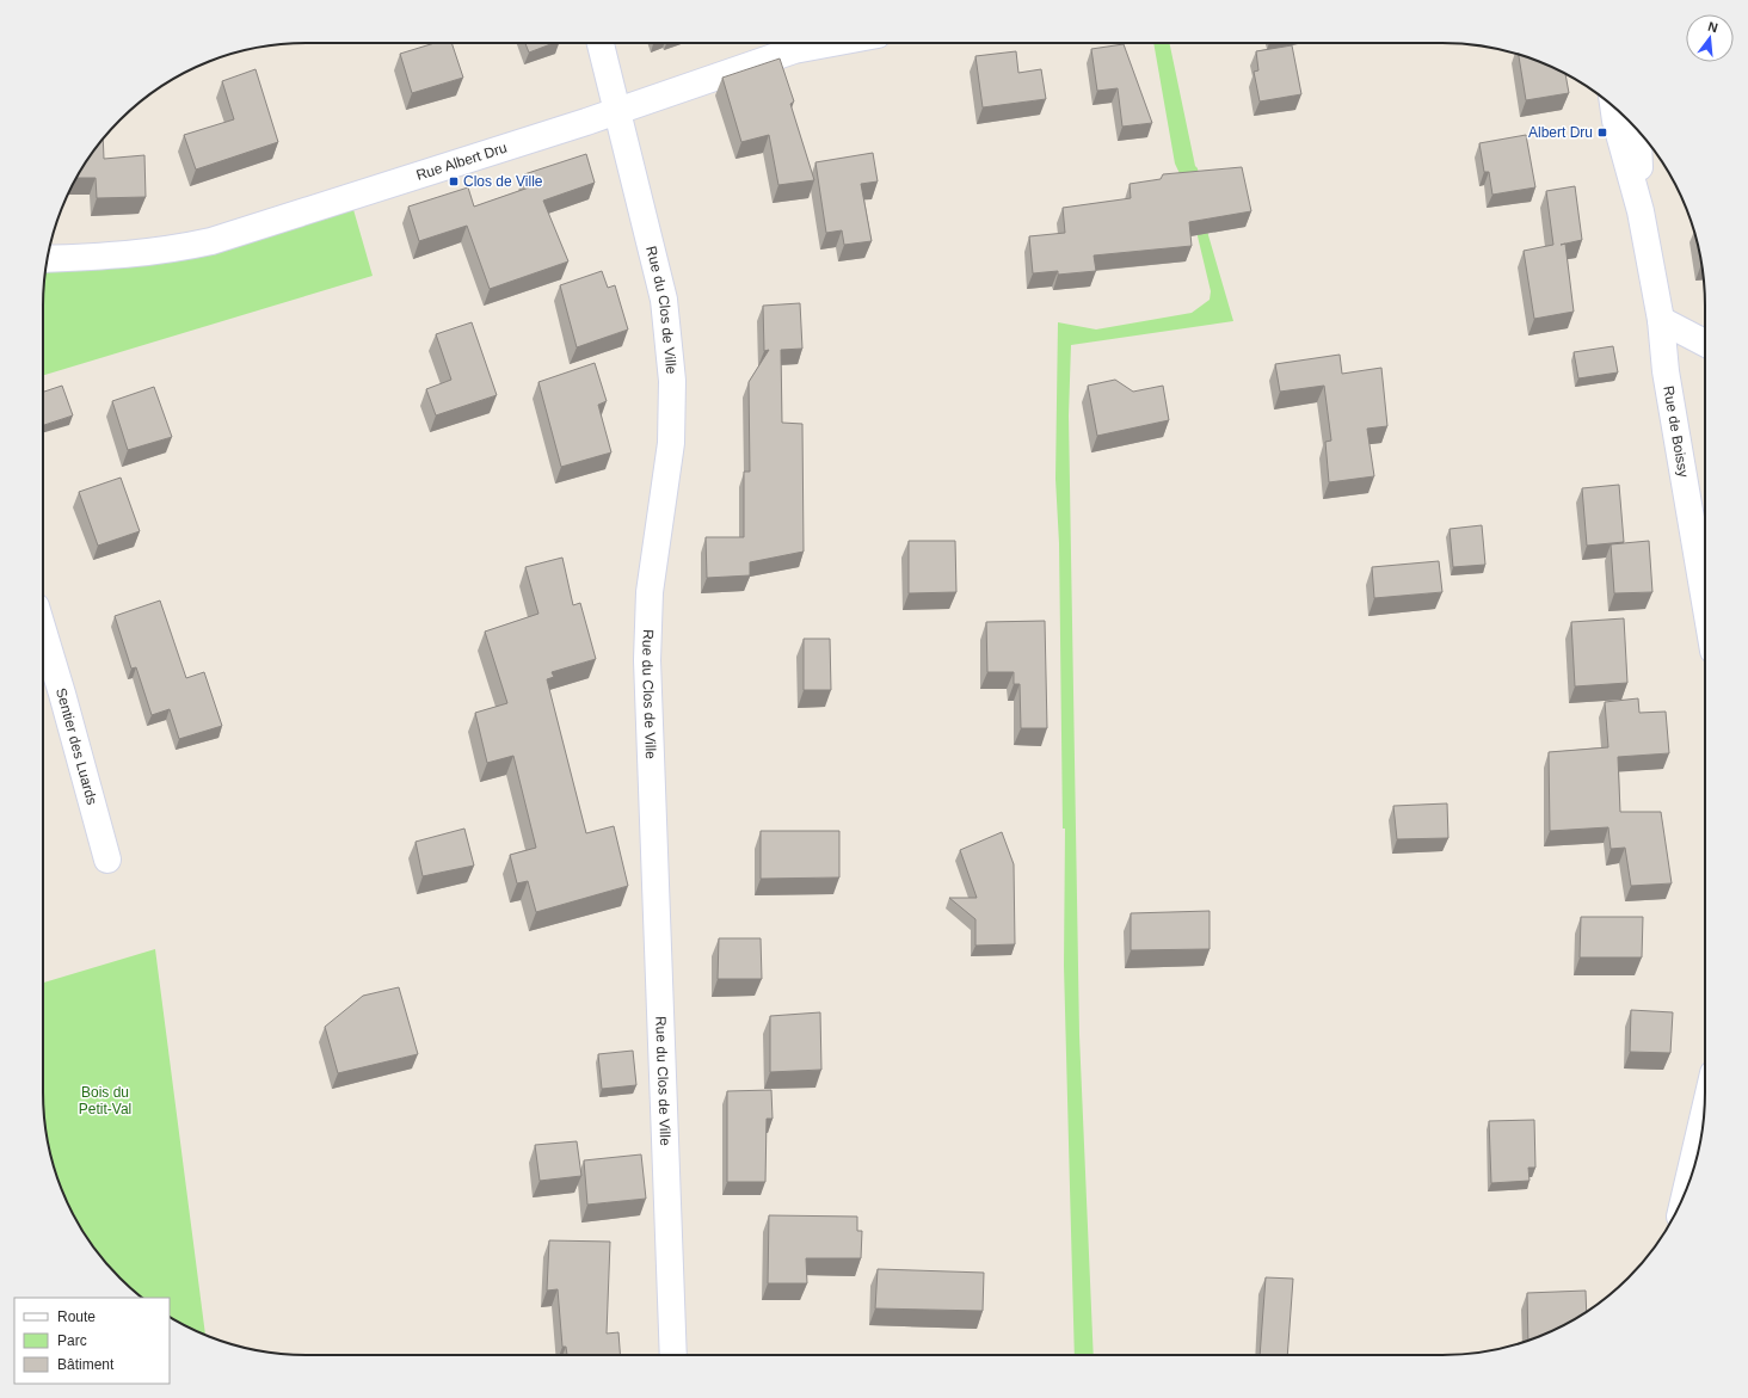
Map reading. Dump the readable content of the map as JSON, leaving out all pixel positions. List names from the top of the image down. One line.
{"streets":{"street":["Rue Albert Dru","Rue du Clos de Ville","Rue de Boissy","Sentier des Luards"]},"crossings":[["Rue Albert Dru","Rue du Clos de Ville"]],"parks":["Bois du Petit-Val"],"places":{"transit":["Albert Dru","Clos de Ville"]},"legend":["Route","Parc","Bâtiment"],"north":"top"}
